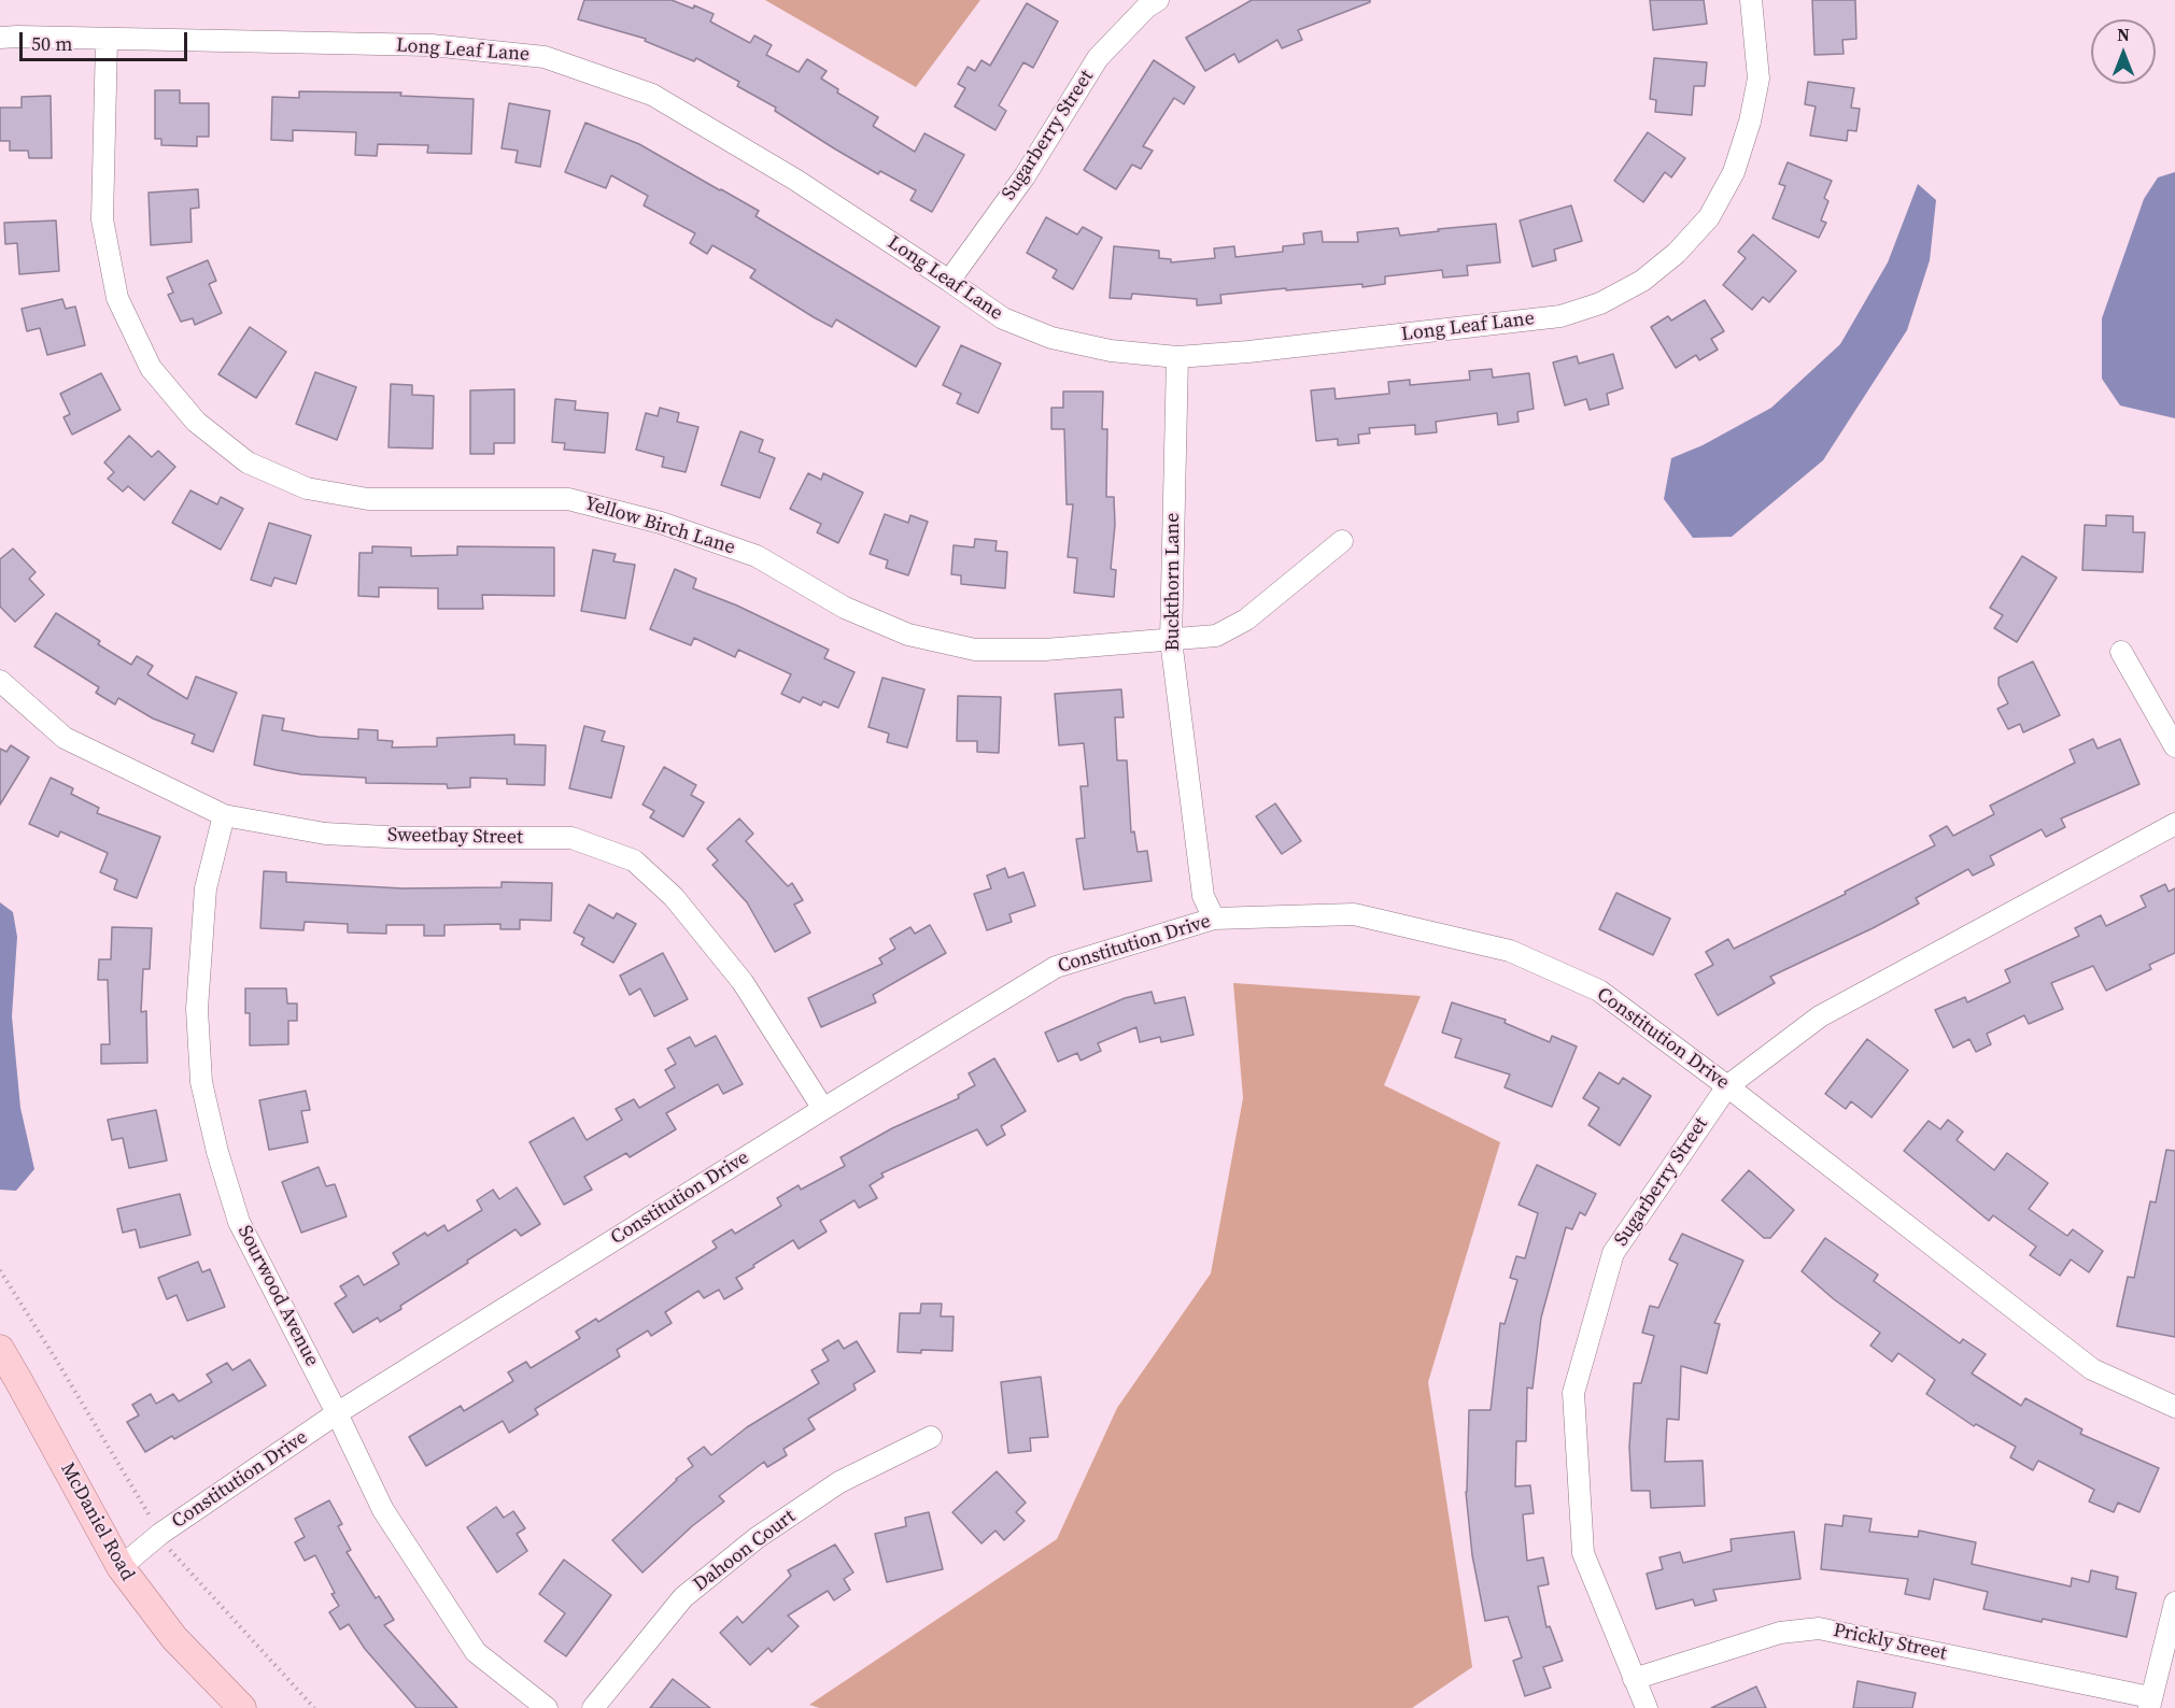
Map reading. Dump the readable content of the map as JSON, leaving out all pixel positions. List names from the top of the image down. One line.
{"streets":{"main road":["McDaniel Road"],"street":["Long Leaf Lane","Sugarberry Street","Yellow Birch Lane","Buckthorn Lane","Sweetbay Street","Constitution Drive","Sourwood Avenue","Dahoon Court","Prickly Street"]},"crossings":[["Long Leaf Lane","Sugarberry Street"],["Long Leaf Lane","Yellow Birch Lane"],["Long Leaf Lane","Buckthorn Lane"],["Sugarberry Street","Constitution Drive"],["Sugarberry Street","Prickly Street"],["Yellow Birch Lane","Buckthorn Lane"],["Buckthorn Lane","Constitution Drive"],["Sweetbay Street","Constitution Drive"],["Sweetbay Street","Sourwood Avenue"],["Constitution Drive","Sourwood Avenue"],["Constitution Drive","McDaniel Road"]],"scale_bar":"50 m","north":"top"}
